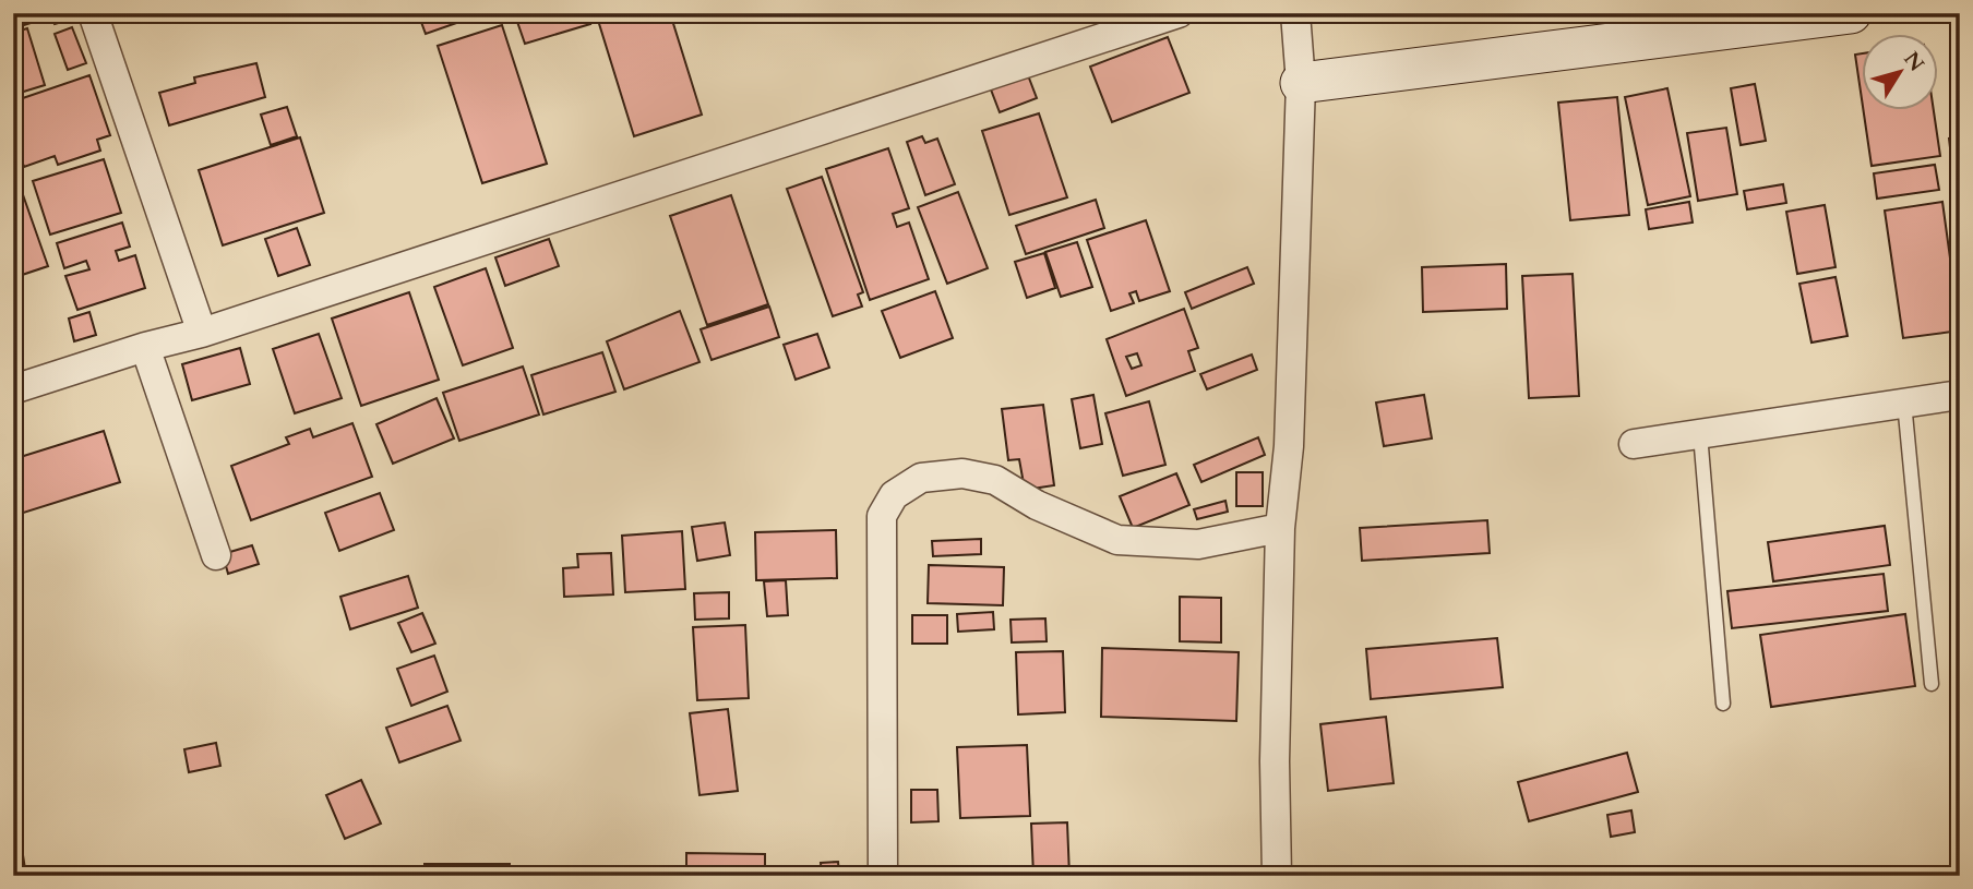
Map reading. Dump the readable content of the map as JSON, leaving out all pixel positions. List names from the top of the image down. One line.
{"north":"top right"}
